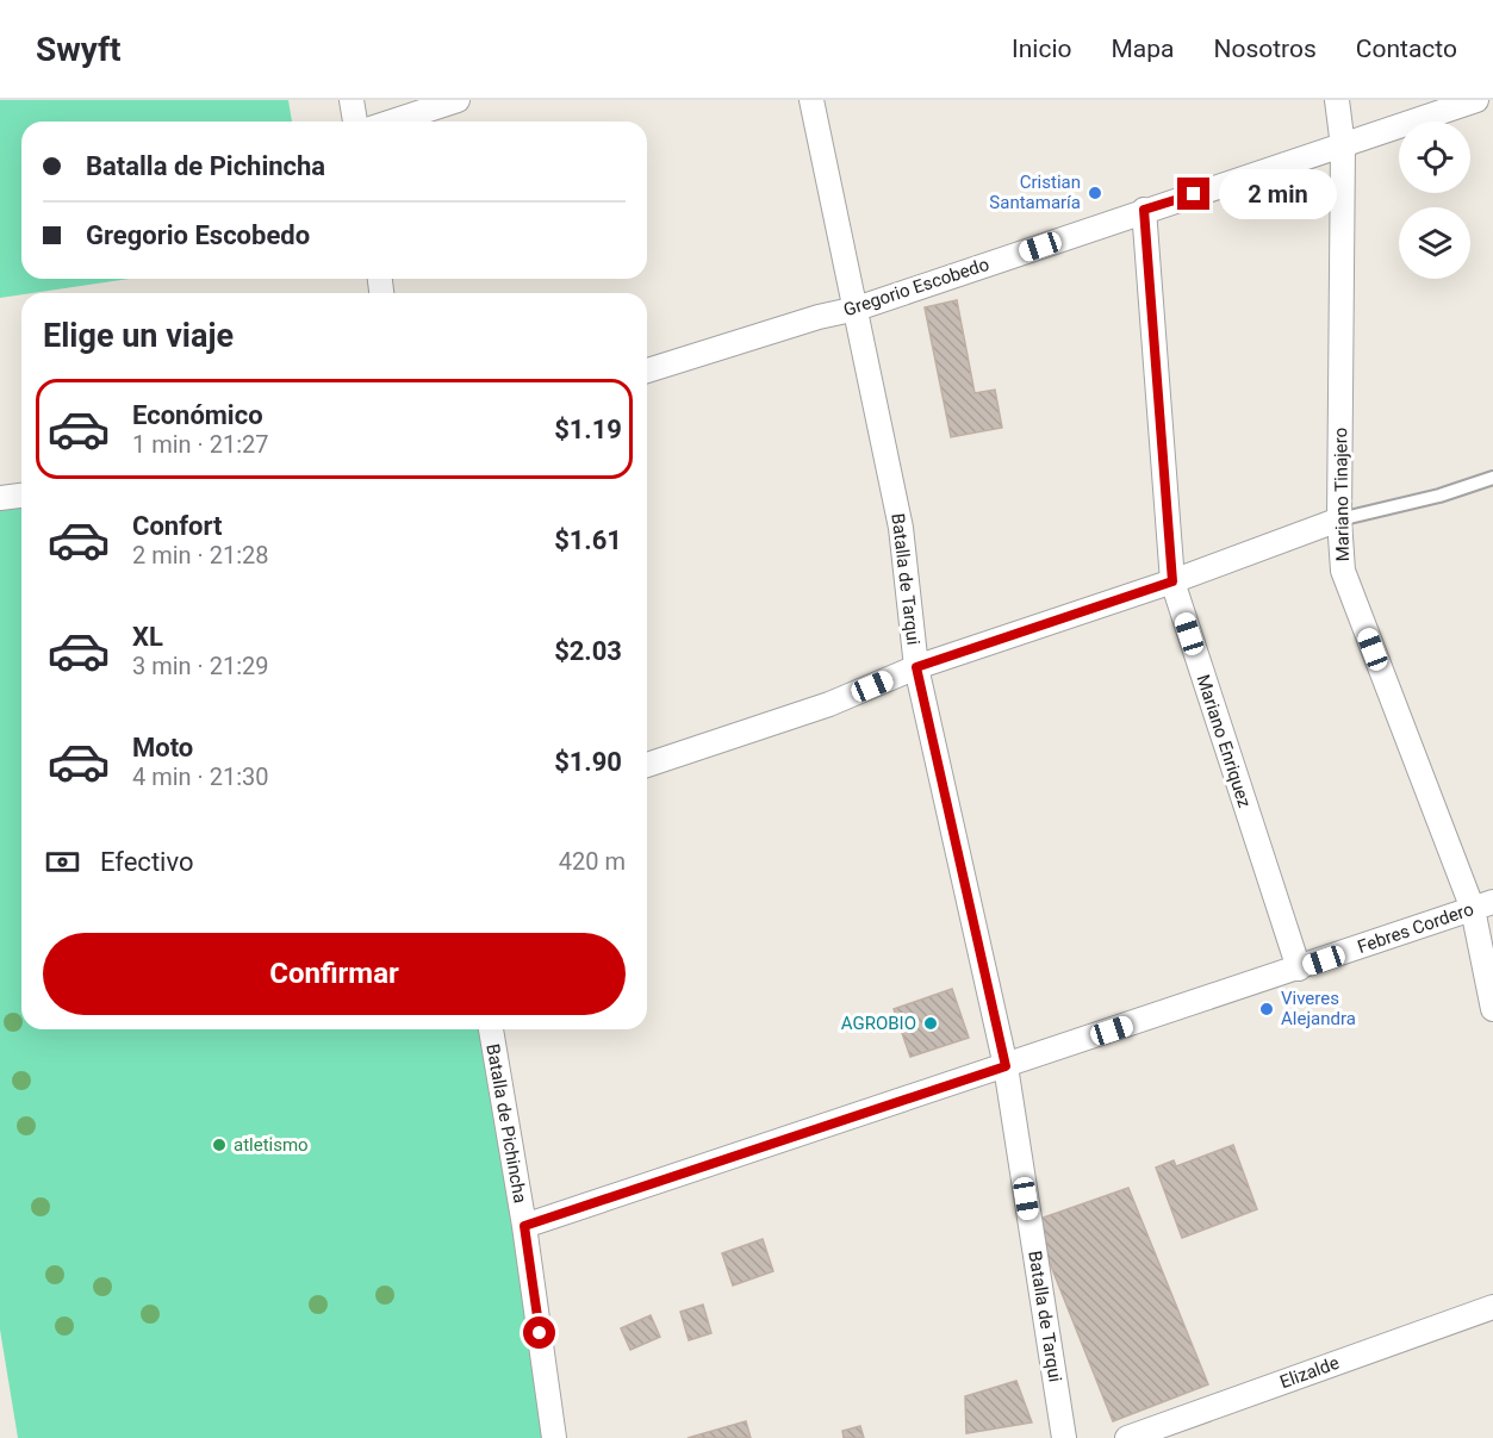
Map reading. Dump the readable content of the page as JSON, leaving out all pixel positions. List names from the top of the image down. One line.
{"streets":{"street":["Gregorio Escobedo","Mariano Tinajero","Batalla de Tarqui","Mariano Enriquez","Febres Cordero","Batalla de Pichincha","Elizalde"]},"crossings":[["Gregorio Escobedo","Mariano Tinajero"],["Gregorio Escobedo","Batalla de Tarqui"],["Gregorio Escobedo","Mariano Enriquez"],["Mariano Tinajero","Febres Cordero"],["Batalla de Tarqui","Febres Cordero"],["Mariano Enriquez","Febres Cordero"],["Febres Cordero","Batalla de Pichincha"]],"places":["Cristian Santamaría","Viveres Alejandra","AGROBIO","atletismo"],"page":{"header":"Swyft","nav":["Inicio","Mapa","Nosotros","Contacto"],"banner":["Batalla de Pichincha","Gregorio Escobedo"],"bubble":"2 min","heading":"Elige un viaje","list":[{"name":"Económico","note":"1 min · 21:27","value":"$1.19"},{"name":"Confort","note":"2 min · 21:28","value":"$1.61"},{"name":"XL","note":"3 min · 21:29","value":"$2.03"},{"name":"Moto","note":"4 min · 21:30","value":"$1.90"}],"pay":["Efectivo","420 m"],"buttons":"Confirmar"}}
